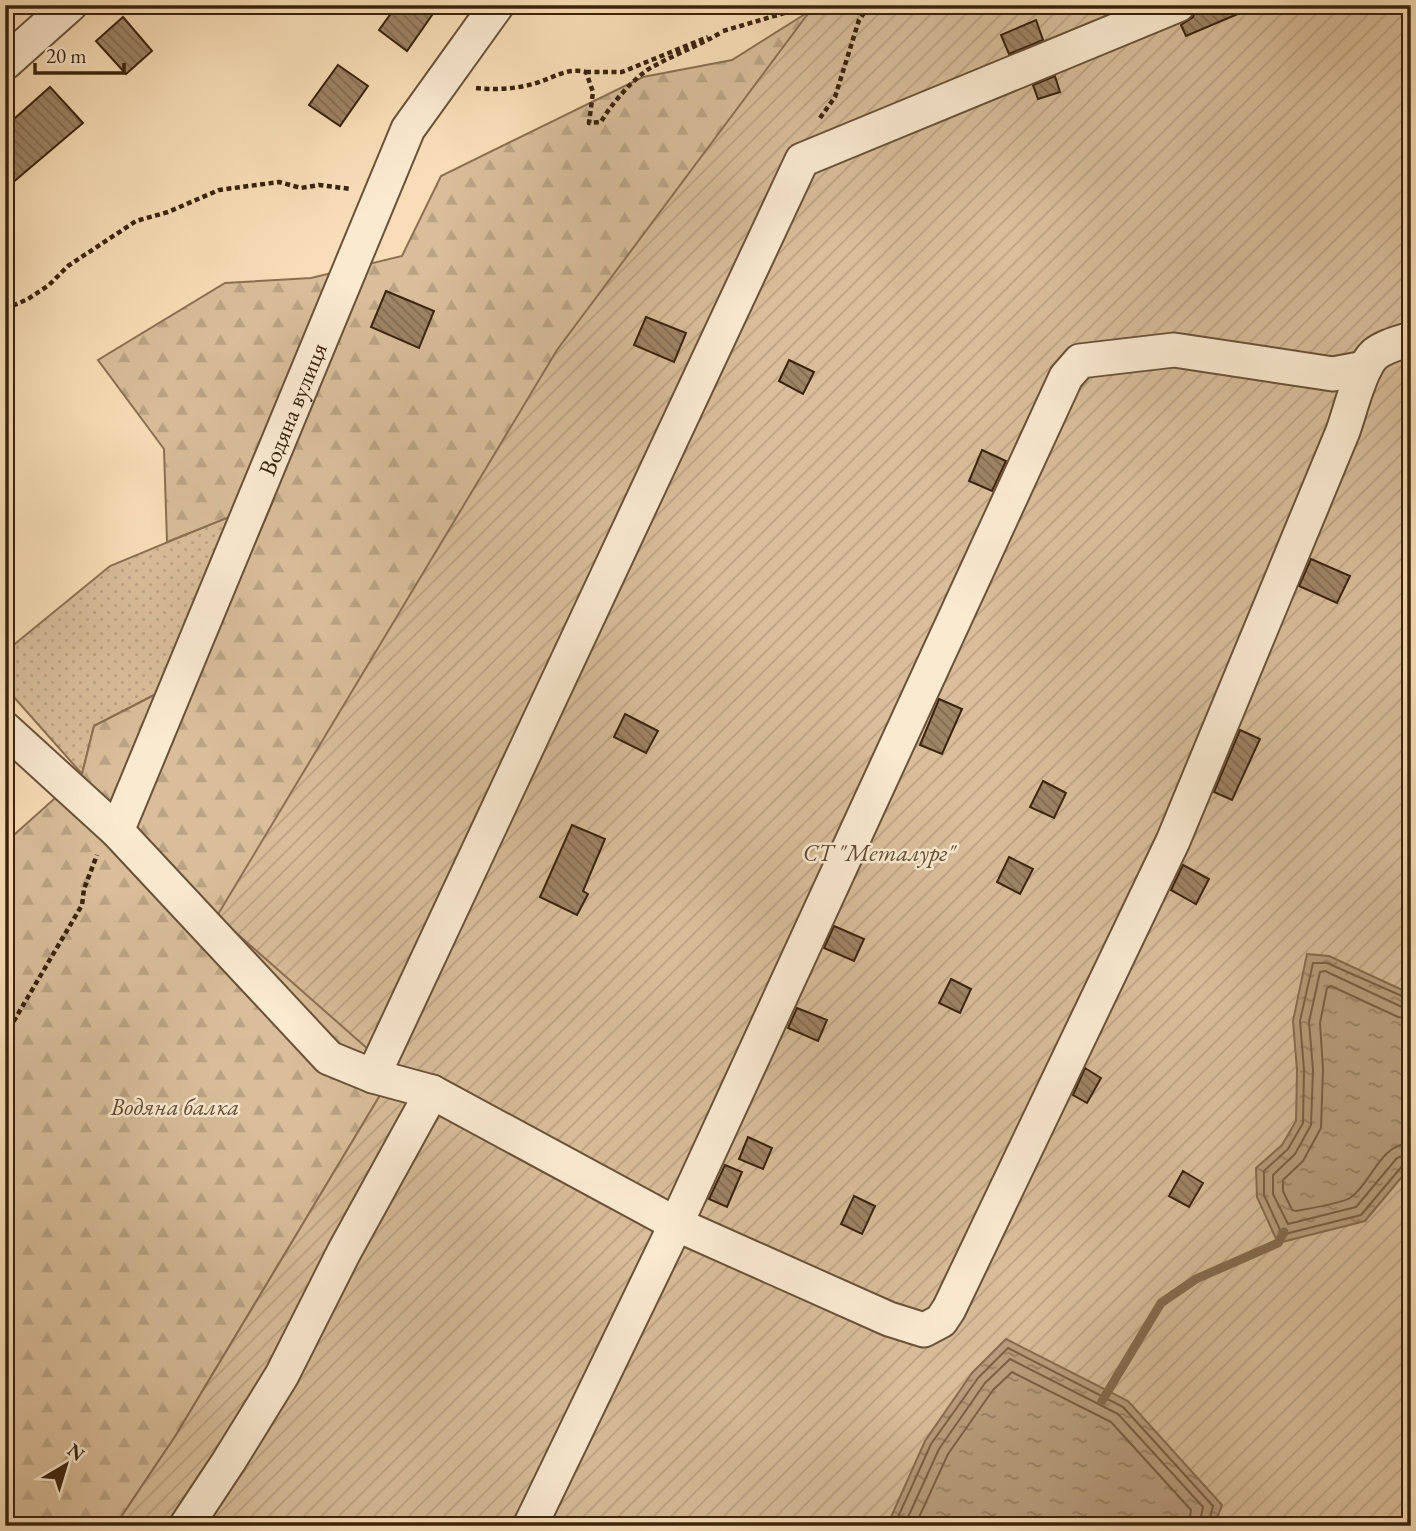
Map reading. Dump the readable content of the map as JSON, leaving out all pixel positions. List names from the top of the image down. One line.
{"streets":{"street":["Водяна вулиця"]},"parks":["СТ \"Металург\"","Водяна балка"],"scale_bar":"20 m","north":"top right"}
